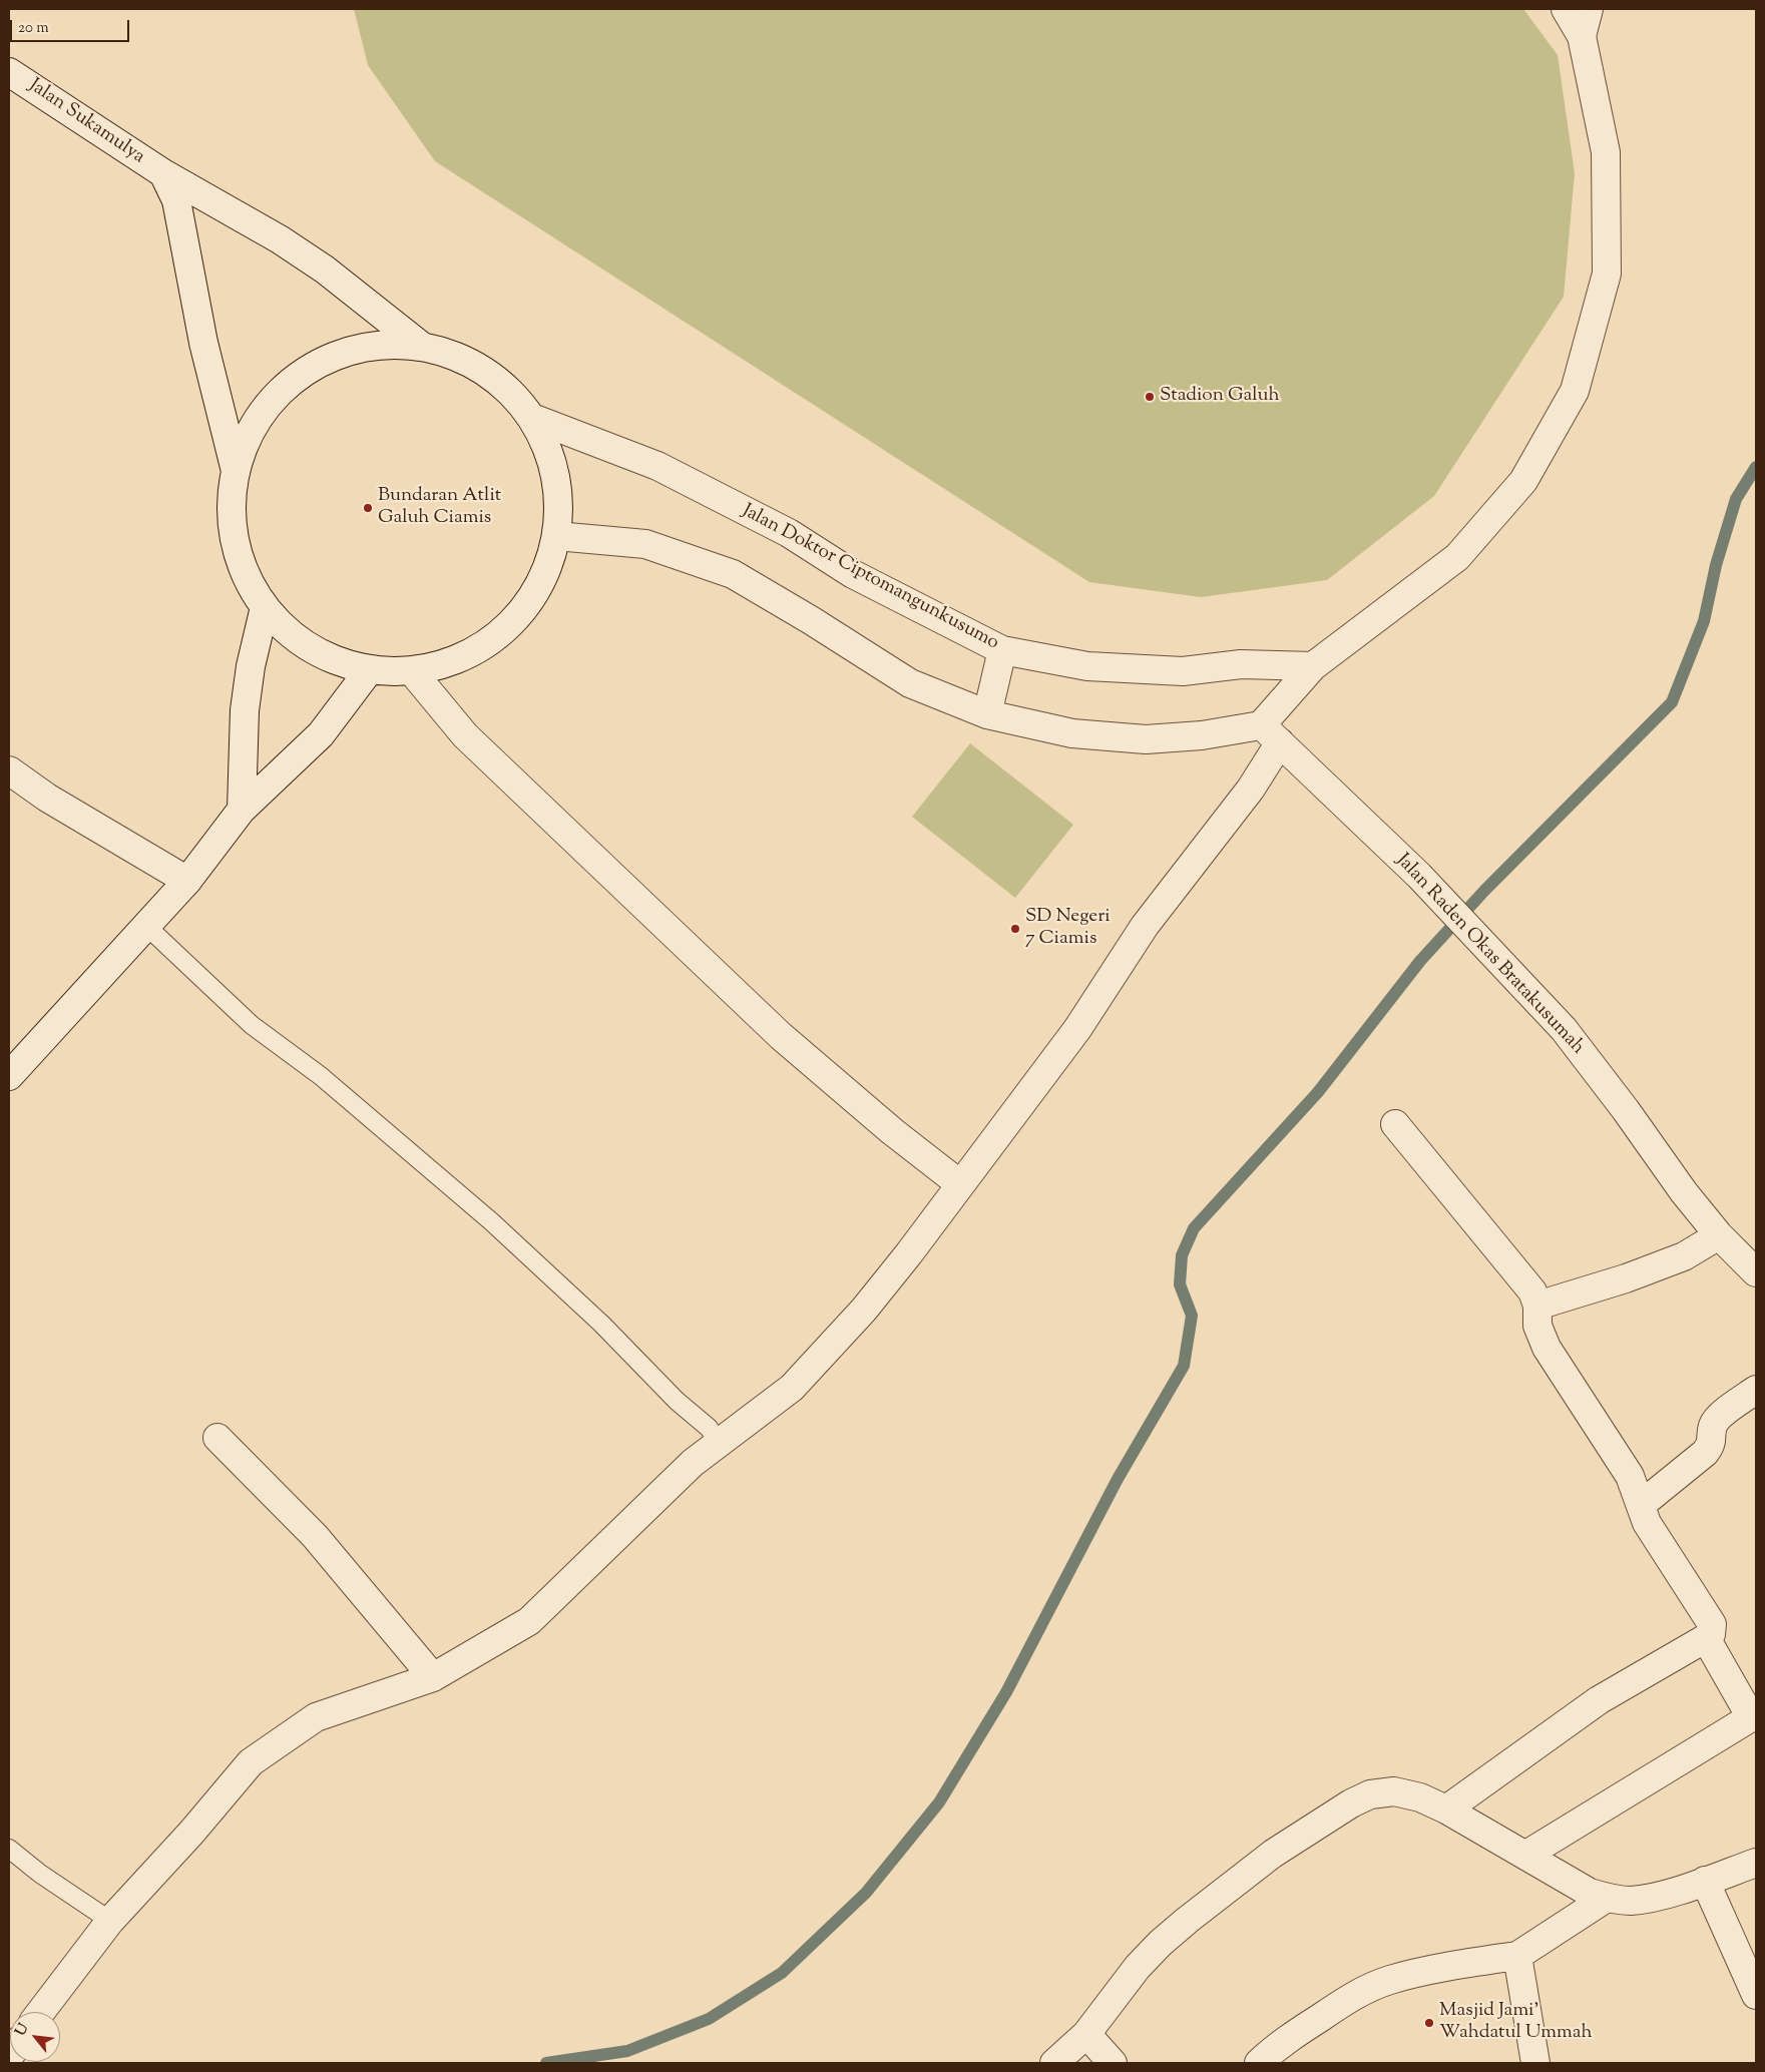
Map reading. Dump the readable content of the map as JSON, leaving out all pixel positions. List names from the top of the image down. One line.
{"streets":{"street":["Jalan Sukamulya","Jalan Doktor Ciptomangunkusumo","Jalan Raden Okas Bratakusumah"]},"places":["Stadion Galuh","Bundaran Atlit Galuh Ciamis","SD Negeri 7 Ciamis","Masjid Jami' Wahdatul Ummah"],"scale_bar":"20 m","north":"top left"}
